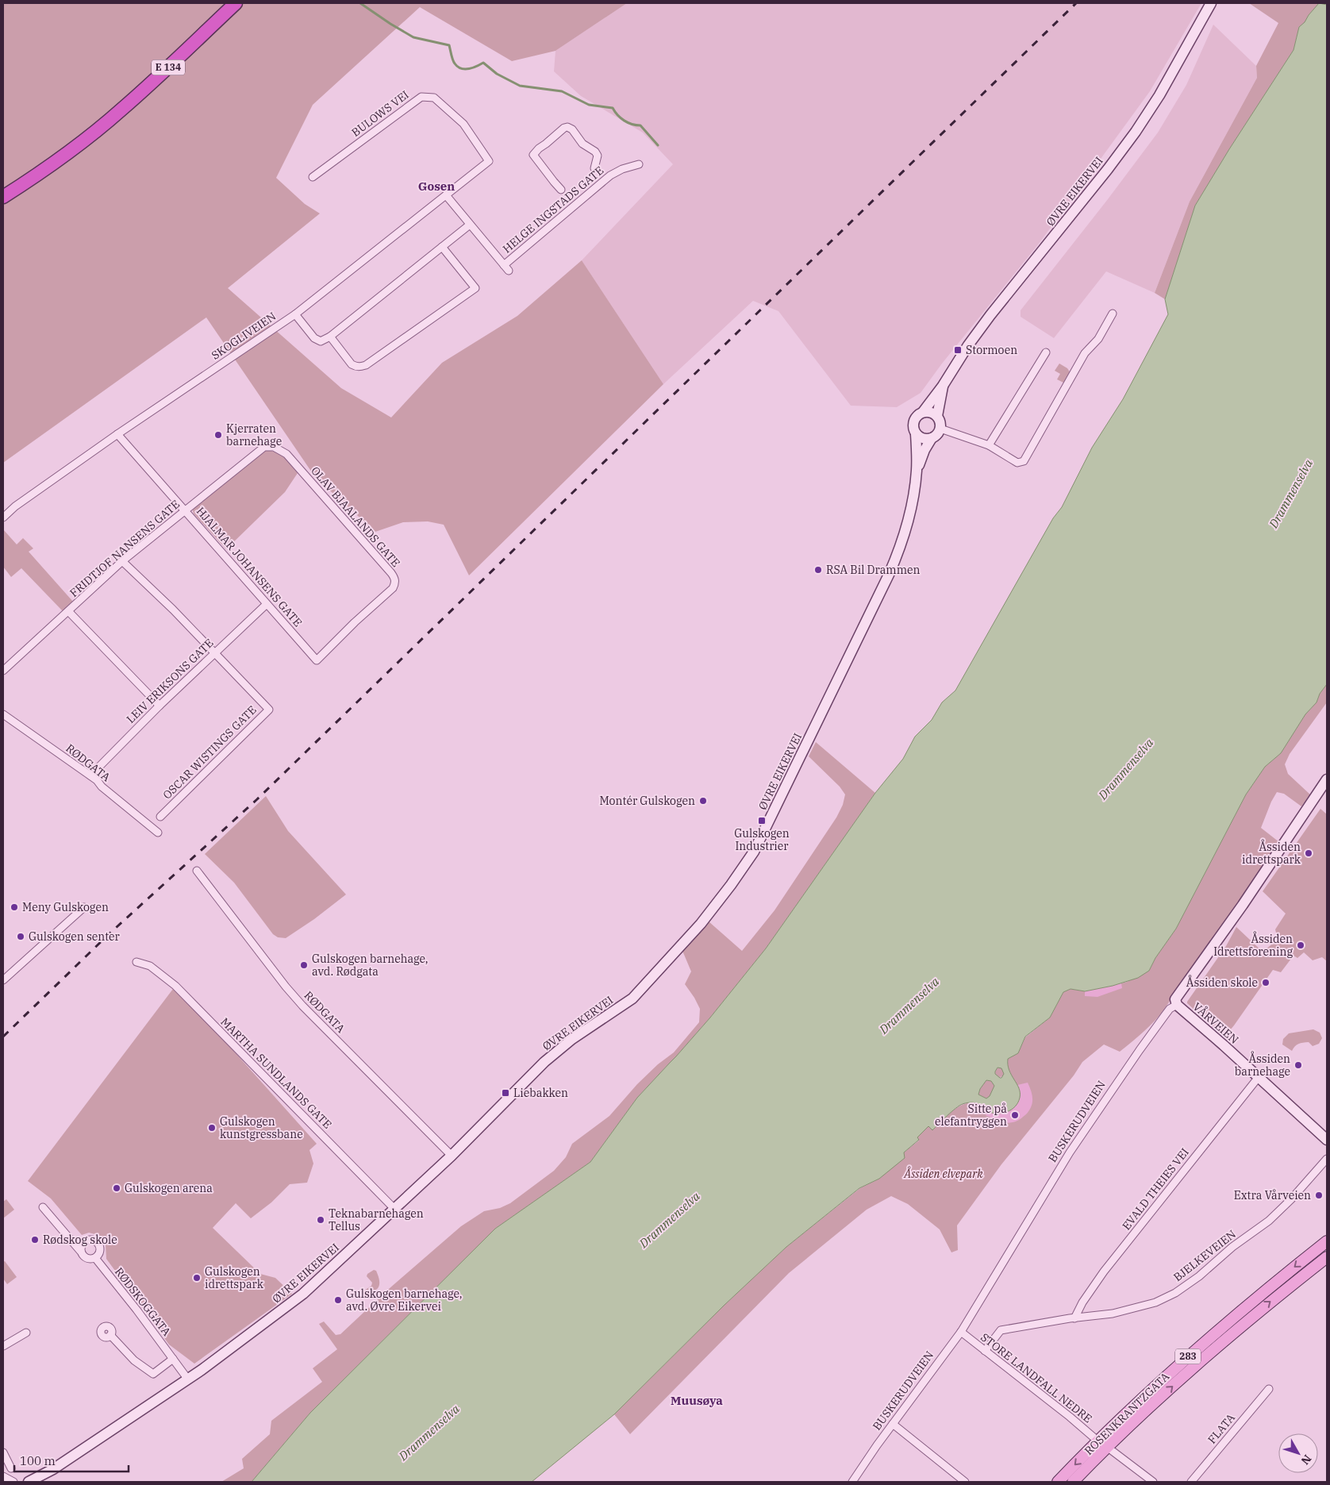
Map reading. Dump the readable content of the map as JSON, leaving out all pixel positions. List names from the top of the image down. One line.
{"streets":{"highway":["E 134"],"main road":["ØVRE EIKERVEI","VÅRVEIEN","BUSKERUDVEIEN","283","ROSENKRANTZGATA"],"street":["BULOWS VEI","HELGE INGSTADS GATE","SKOGLIVEIEN","OLAV BJAALANDS GATE","FRIDTJOF NANSENS GATE","HJALMAR JOHANSENS GATE","LEIV ERIKSONS GATE","OSCAR WISTINGS GATE","RØDGATA","MARTHA SUNDLANDS GATE","EVALD THEIES VEI","BJELKEVEIEN","RØDSKOGGATA","STORE LANDFALL NEDRE","FLATA"]},"crossings":[["BULOWS VEI","SKOGLIVEIEN"],["ØVRE EIKERVEI","RØDGATA"],["ØVRE EIKERVEI","MARTHA SUNDLANDS GATE"],["ØVRE EIKERVEI","RØDSKOGGATA"],["SKOGLIVEIEN","HJALMAR JOHANSENS GATE"],["OLAV BJAALANDS GATE","FRIDTJOF NANSENS GATE"],["OLAV BJAALANDS GATE","HJALMAR JOHANSENS GATE"],["FRIDTJOF NANSENS GATE","HJALMAR JOHANSENS GATE"],["HJALMAR JOHANSENS GATE","LEIV ERIKSONS GATE"],["LEIV ERIKSONS GATE","OSCAR WISTINGS GATE"],["LEIV ERIKSONS GATE","RØDGATA"],["VÅRVEIEN","BUSKERUDVEIEN"],["VÅRVEIEN","EVALD THEIES VEI"],["BUSKERUDVEIEN","STORE LANDFALL NEDRE"],["EVALD THEIES VEI","BJELKEVEIEN"],["BJELKEVEIEN","STORE LANDFALL NEDRE"],["STORE LANDFALL NEDRE","ROSENKRANTZGATA"]],"districts":["Gosen","Muusøya"],"water":["Drammenselva"],"parks":["Åssiden elvepark"],"places":{"transit":["Stormoen","Gulskogen Industrier","Liebakken"],"other":["Kjerraten barnehage","RSA Bil Drammen","Montér Gulskogen","Åssiden idrettspark","Meny Gulskogen","Gulskogen senter","Åssiden Idrettsforening","Gulskogen barnehage, avd. Rødgata","Åssiden skole","Åssiden barnehage","Sitte på elefantryggen","Gulskogen kunstgressbane","Gulskogen arena","Extra Vårveien","Teknabarnehagen Tellus","Rødskog skole","Gulskogen idrettspark","Gulskogen barnehage, avd. Øvre Eikervei"]},"scale_bar":"100 m","north":"bottom right"}
